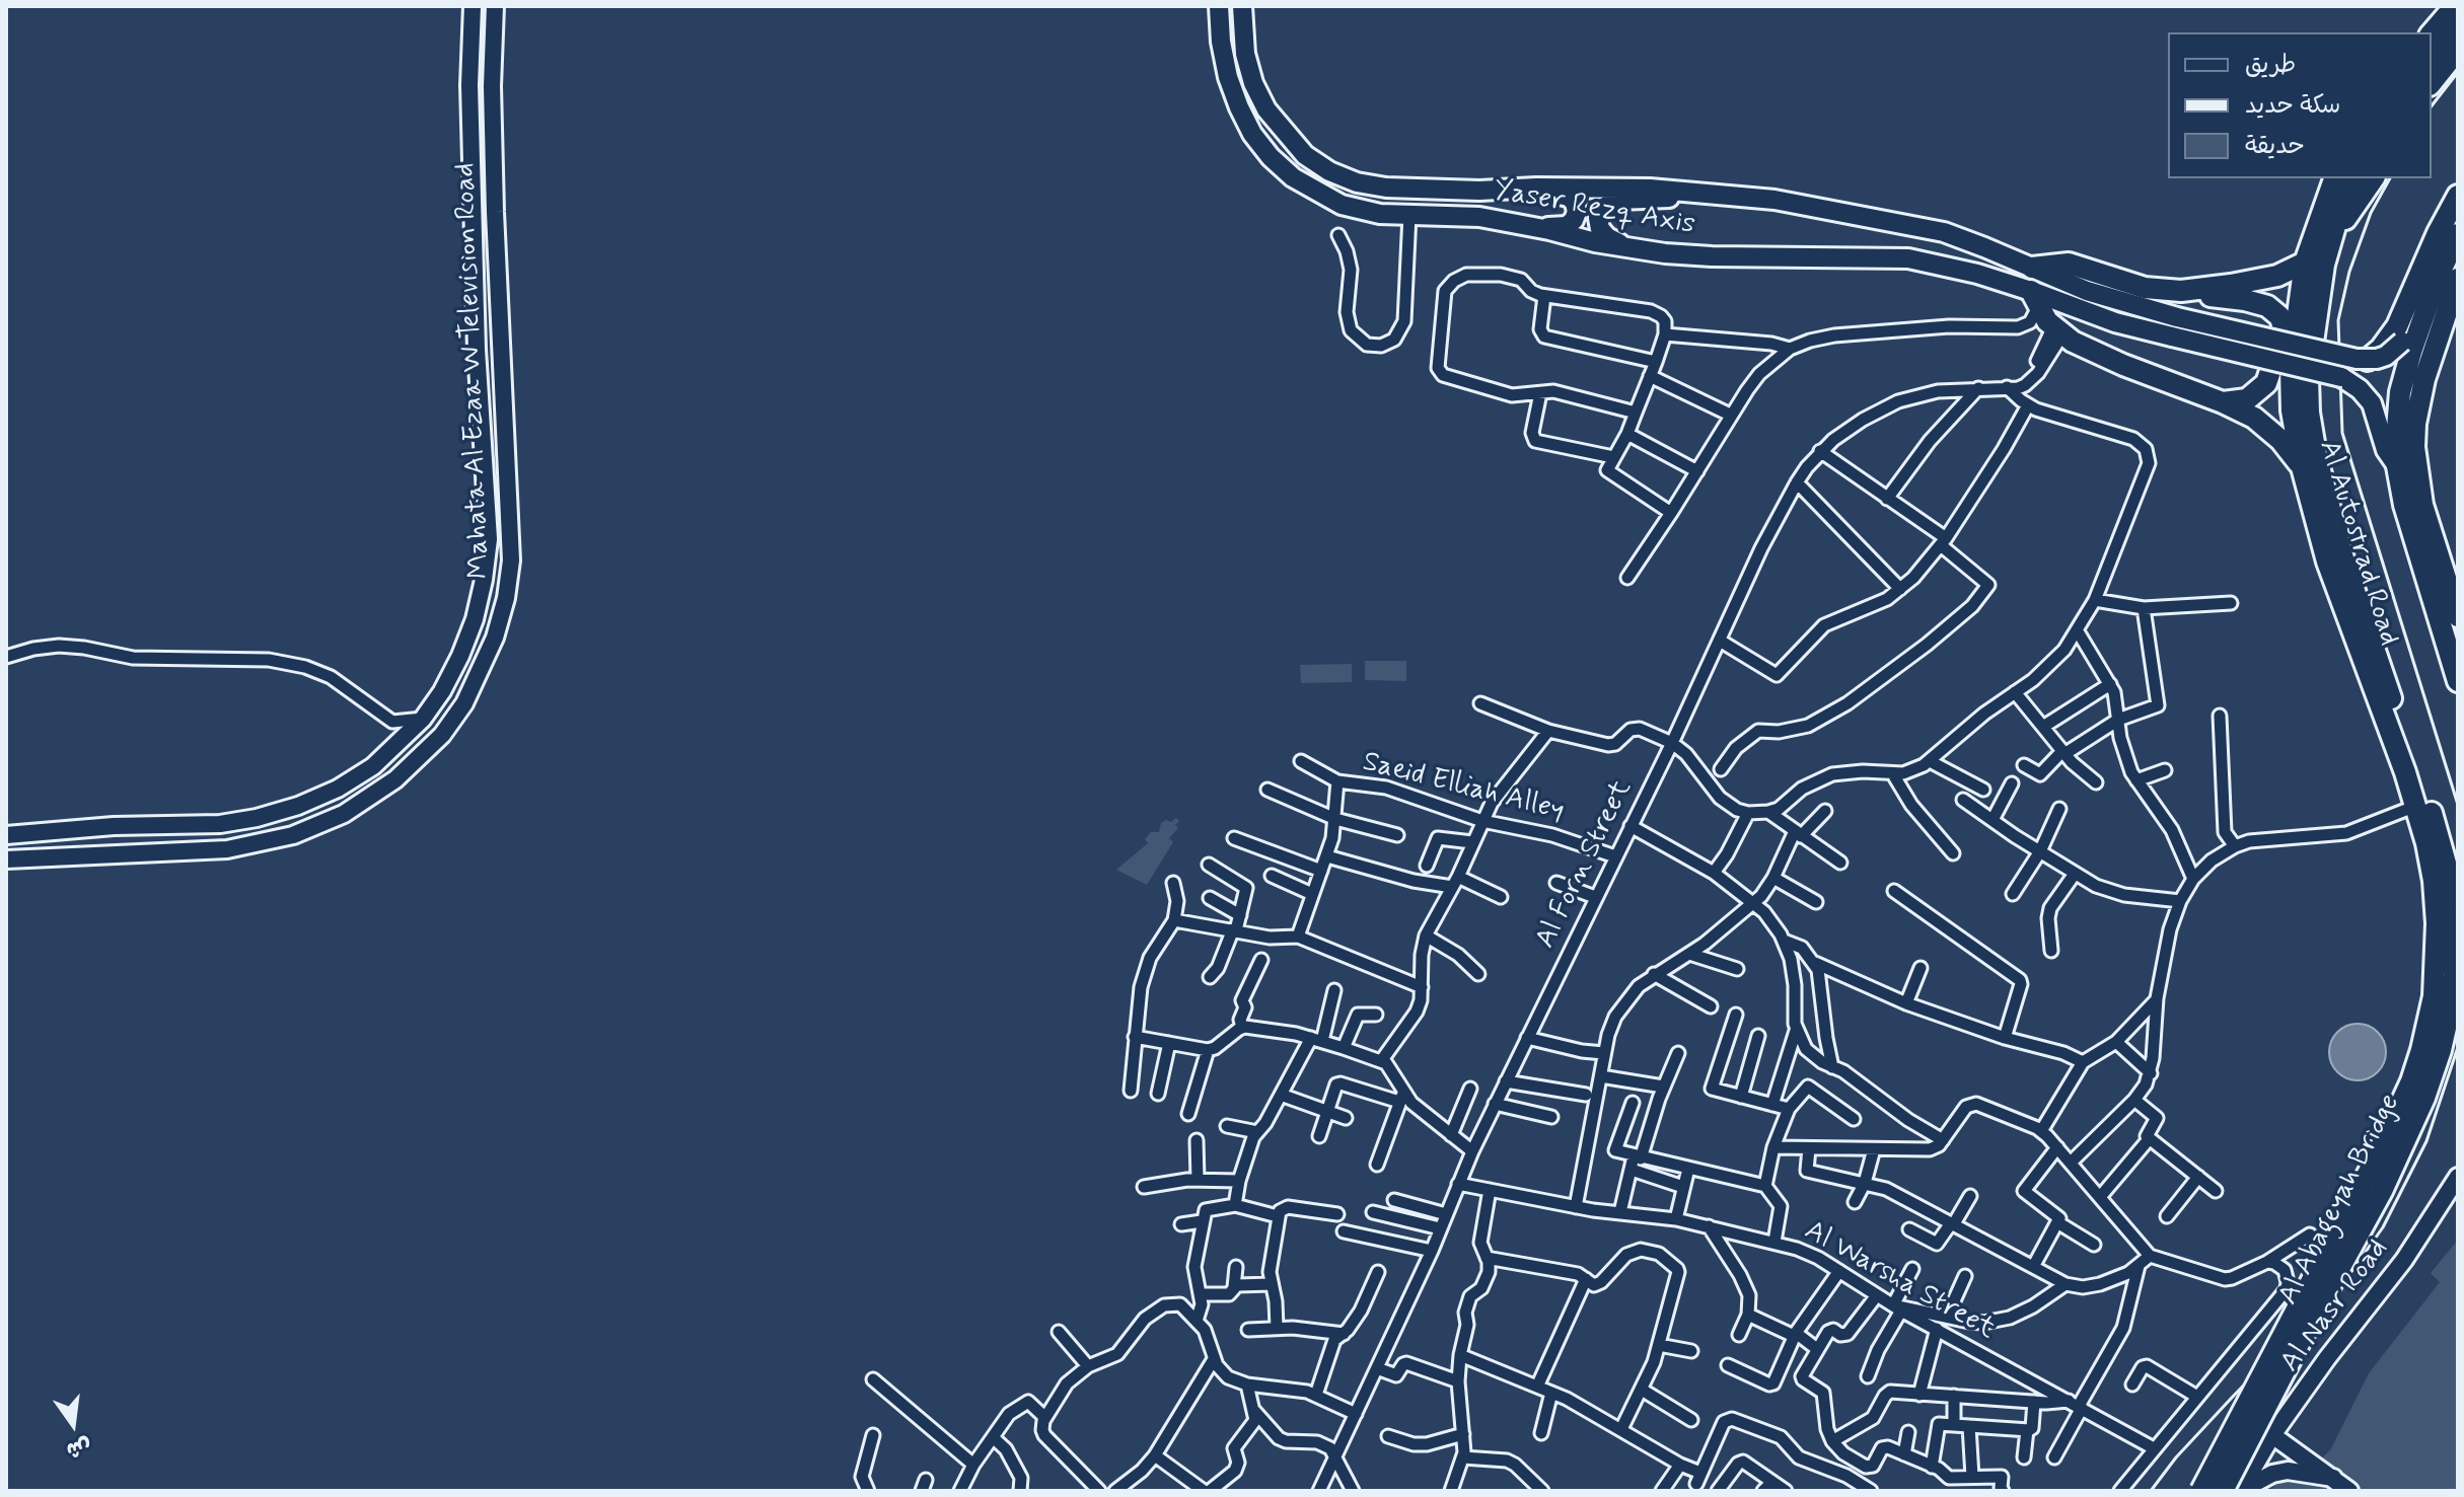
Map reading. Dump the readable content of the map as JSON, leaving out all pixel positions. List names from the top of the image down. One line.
{"streets":{"highway":["Al Autostrad Road","Al Abageyah Bridge"],"main road":["Yaser Rezq Axis"],"street":["Mahata Al Ezaa W Television Road","Saeid Elliah Alley","Al Forn Street","Al Warsha Street","Al Nasr Road"]},"crossings":[["Al Autostrad Road","Al Abageyah Bridge"],["Saeid Elliah Alley","Al Forn Street"],["Al Forn Street","Al Warsha Street"]],"legend":["طريق","سكة حديد","حديقة"],"north":"bottom"}
